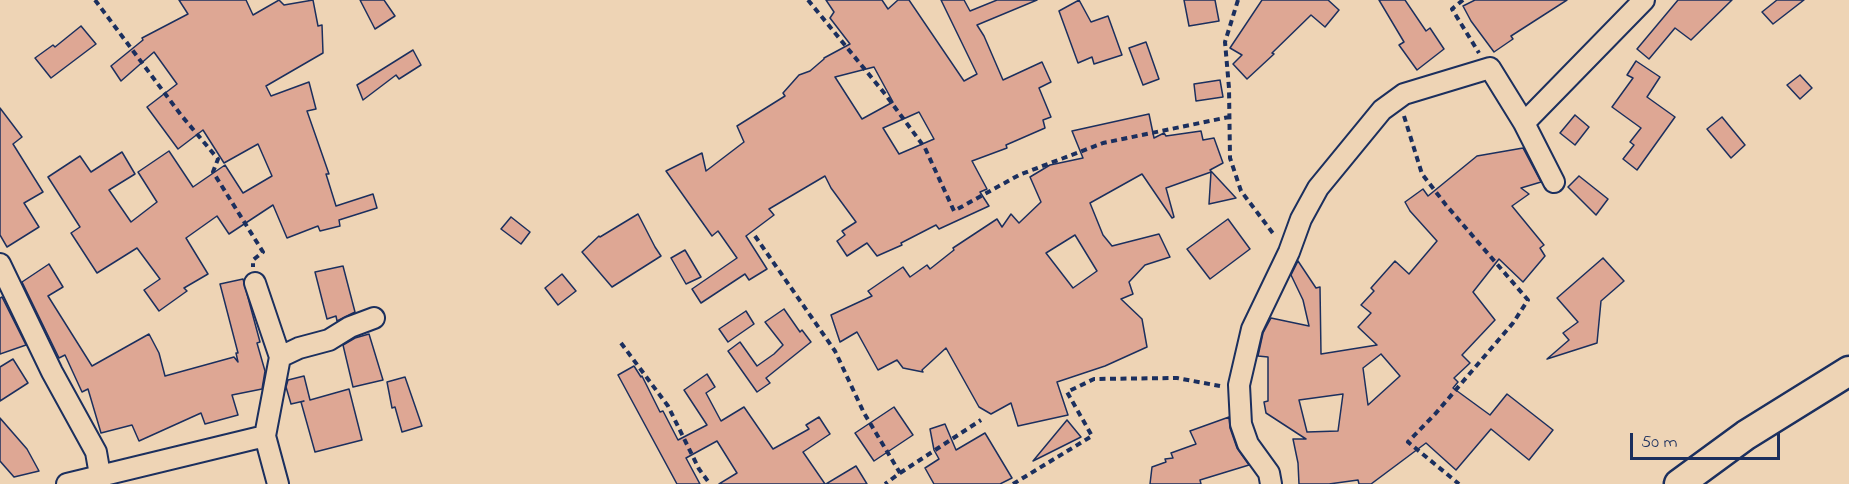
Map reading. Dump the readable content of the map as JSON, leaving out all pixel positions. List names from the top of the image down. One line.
{"scale_bar":"50 m"}
